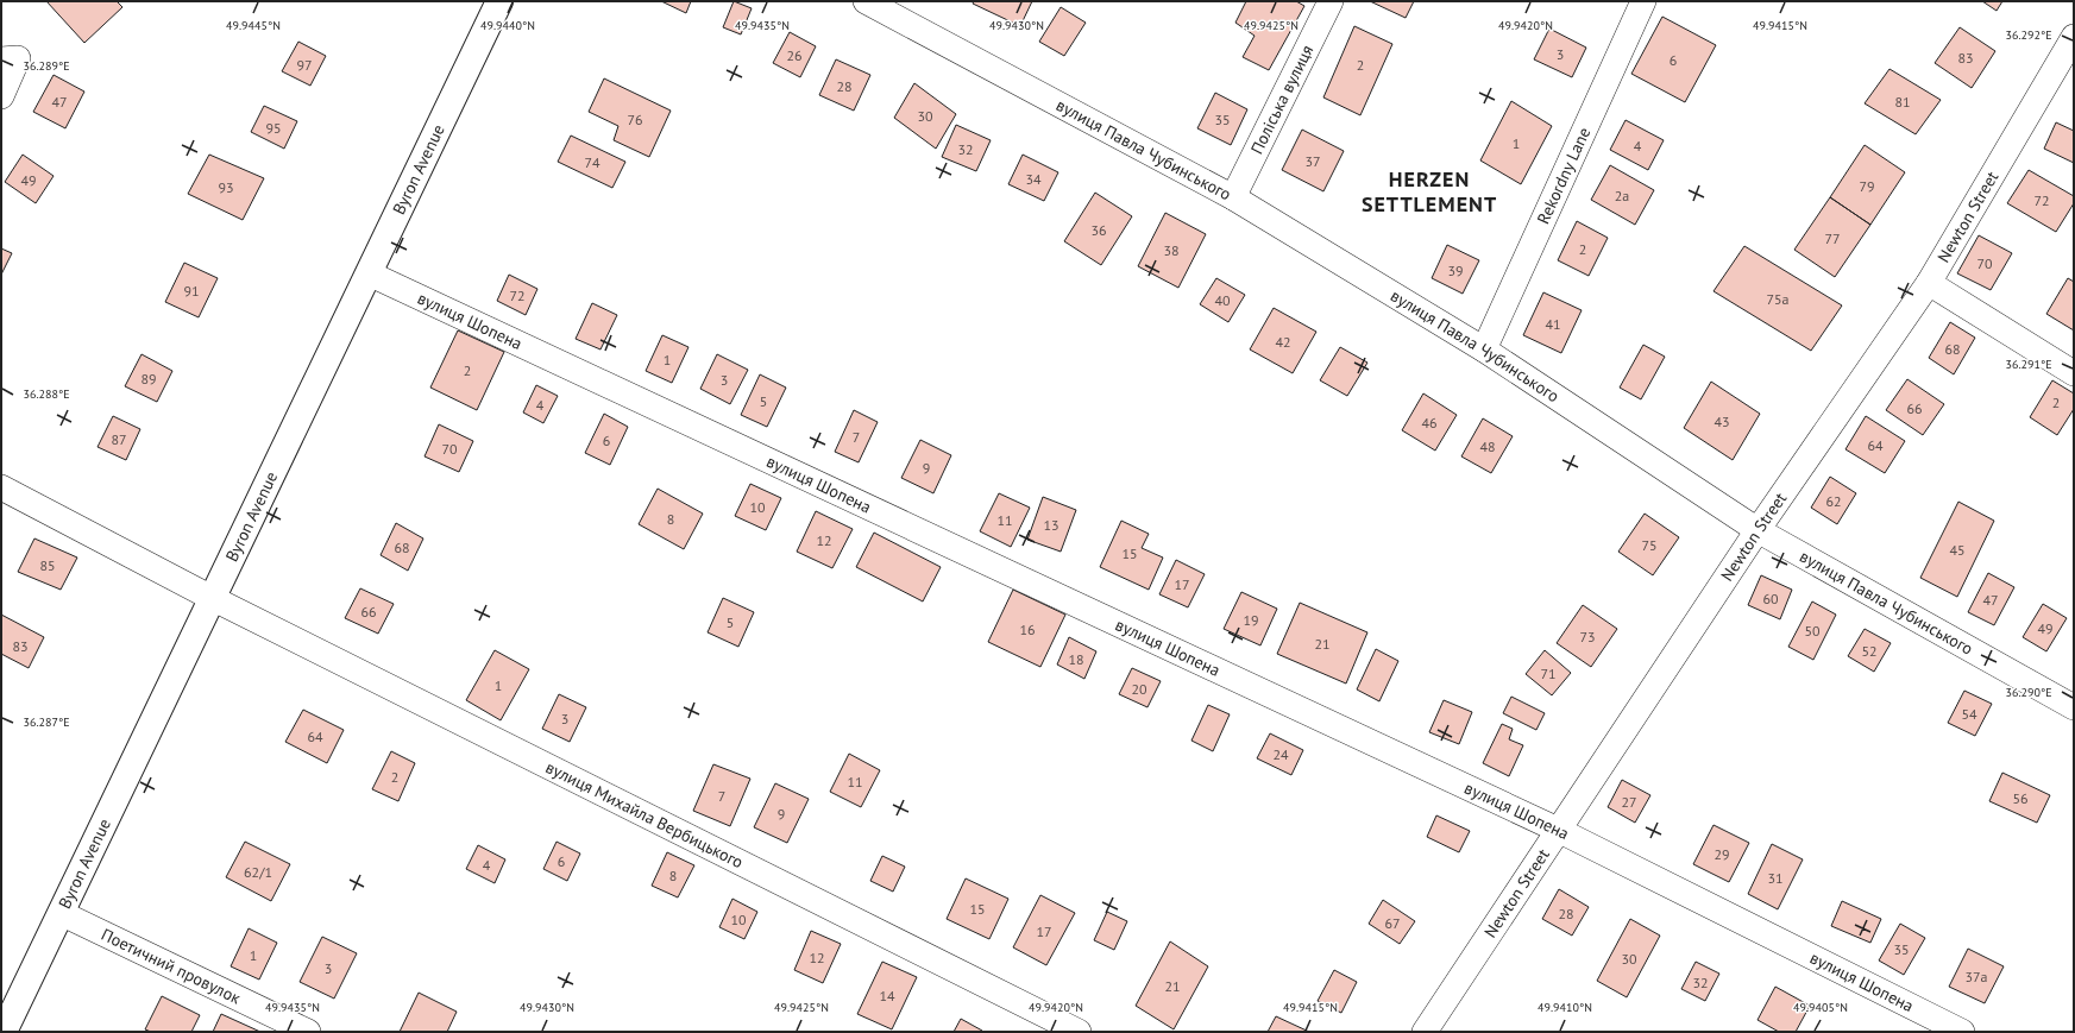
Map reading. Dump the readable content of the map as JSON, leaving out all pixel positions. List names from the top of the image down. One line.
{"streets":{"main road":["Byron Avenue"],"street":["Поліська вулиця","вулиця Павла Чубинського","Rekordny Lane","Newton Street","вулиця Шопена","вулиця Михайла Вербицького","Поетичний провулок"]},"crossings":[["Поліська вулиця","вулиця Павла Чубинського"],["вулиця Павла Чубинського","Rekordny Lane"],["вулиця Павла Чубинського","Newton Street"],["Byron Avenue","вулиця Шопена"],["Byron Avenue","вулиця Михайла Вербицького"],["Byron Avenue","Поетичний провулок"],["Newton Street","вулиця Шопена"]],"districts":["HERZEN SETTLEMENT"],"house_numbers":["3","26","83","6","97","2","28","47","81","30","76","35","95","1","4","32","37","74","34","49","79","93","2а","72","36","77","2","38","70","39","91","72","75а","40","41","42","68","1","2","89","3","5","2","4","66","43","46","7","87","6","64","48","70","9","62","10","8","11","13","12","75","68","45","15","85","17","60","47","66","19","5","49","16","50","73","21","83","52","18","71","1","20","54","3","64","24","2","11","7","56","27","9","29","6","4","62/1","8","31","15","28","10","67","17","35","1","12","30","3","37а","32","21","14"],"coordinates":["49.9445°N","49.9440°N","49.9435°N","49.9430°N","49.9425°N","49.9420°N","49.9415°N","36.292°E","36.289°E","36.291°E","36.288°E","36.290°E","36.287°E","49.9410°N","49.9405°N"]}
